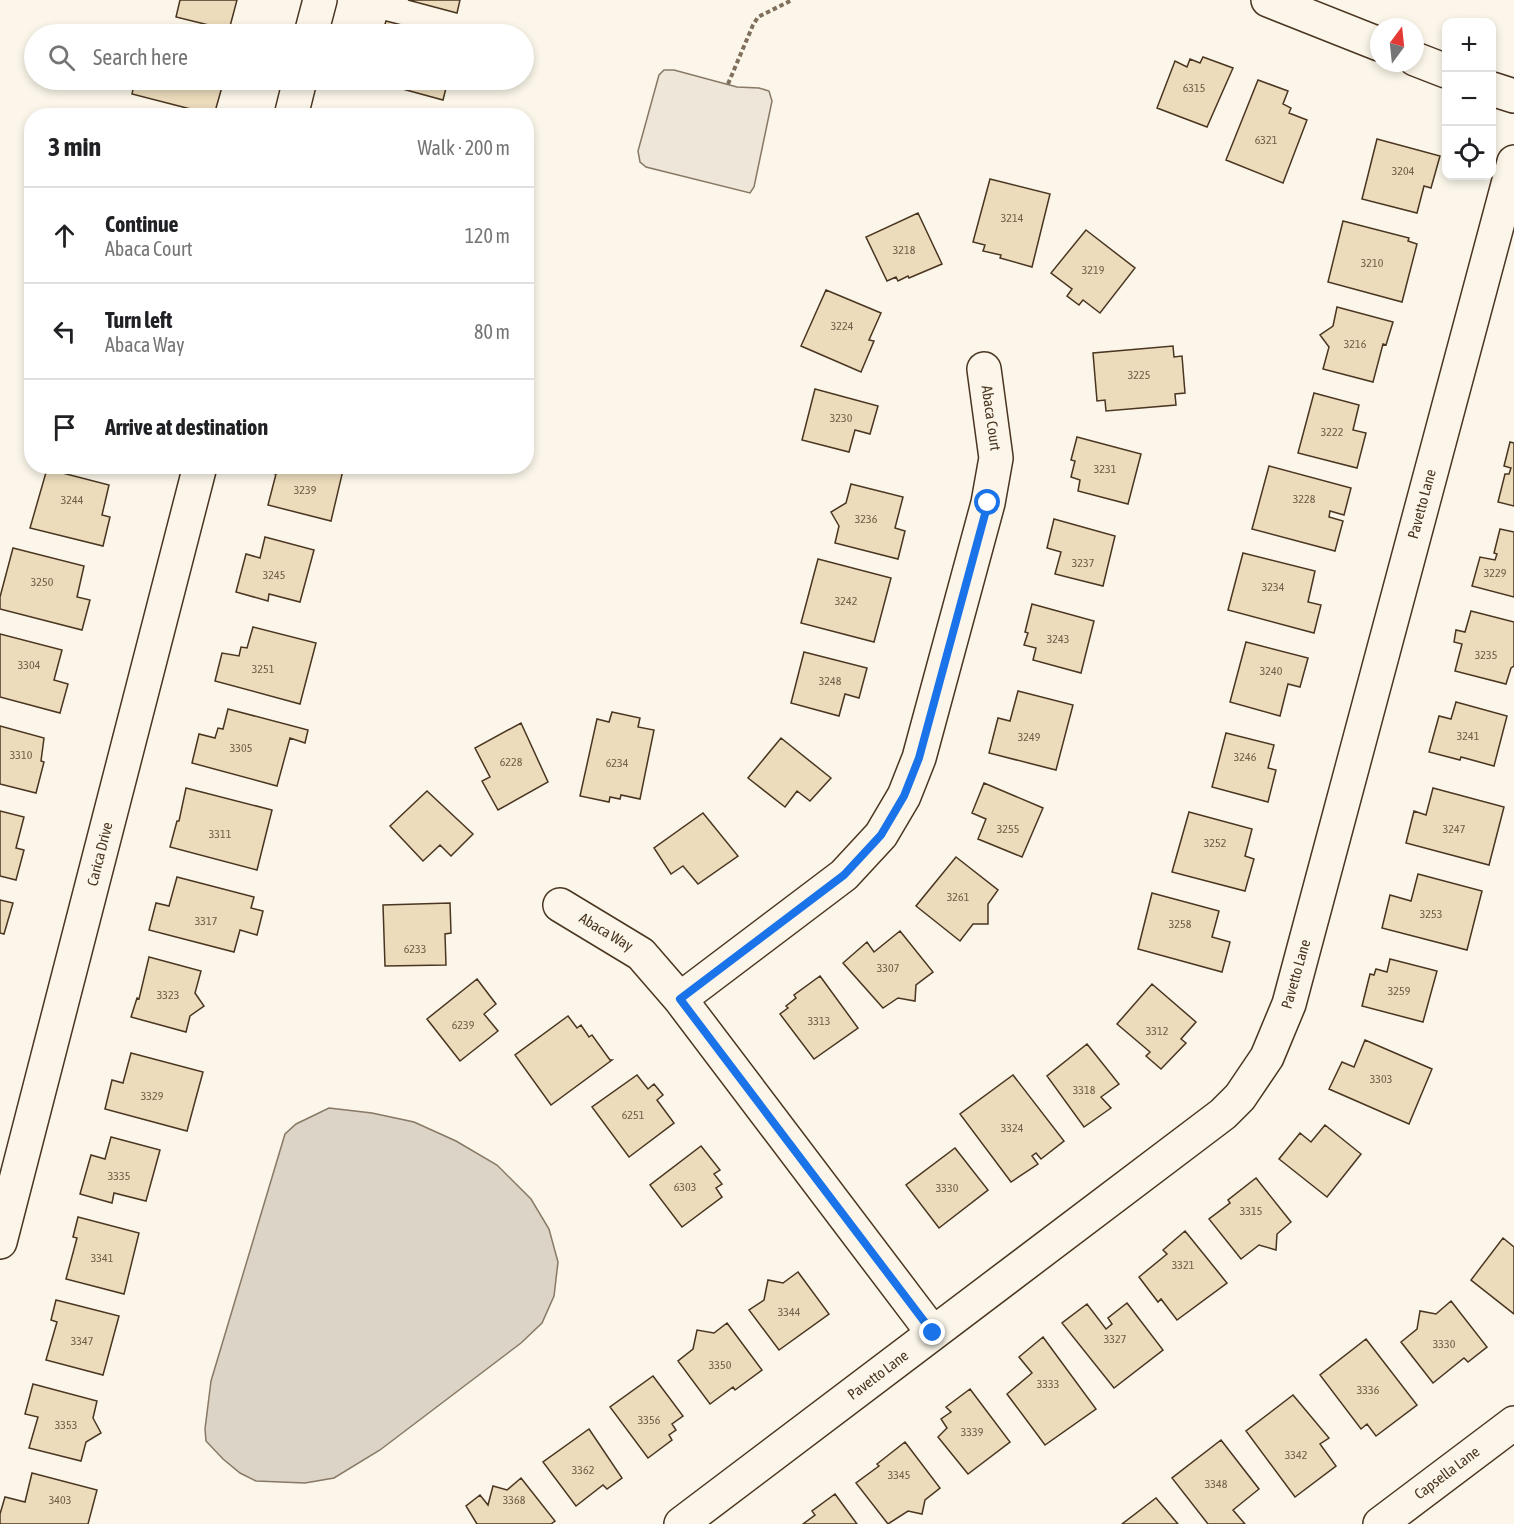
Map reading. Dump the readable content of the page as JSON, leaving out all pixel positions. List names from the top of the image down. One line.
{"streets":{"street":["Abaca Court","Pavetto Lane","Carica Drive","Abaca Way","Capsella Lane"]},"crossings":[["Abaca Court","Abaca Way"],["Pavetto Lane","Abaca Way"]],"house_numbers":["6315","6321","3204","3214","3218","3210","3219","3224","3216","3225","3230","3222","3231","3239","3228","3244","3236","3237","3229","3245","3250","3234","3242","3243","3235","3304","3251","3240","3248","3241","3249","3305","3310","3246","6228","6234","3255","3247","3311","3252","3261","3253","3317","3258","6233","3307","3259","3323","3313","6239","3312","3303","3318","3329","6251","3324","3335","6303","3330","3315","3341","3321","3344","3327","3347","3330","3350","3333","3336","3356","3353","3339","3342","3362","3345","3348","3403","3368"],"north":"top","page":{"map_buttons":["+","−"],"search":"Search here","heading":["3 min","Walk · 200 m"],"list":[["Continue","Abaca Court","120 m"],["Turn left","Abaca Way","80 m"],"Arrive at destination"]}}
